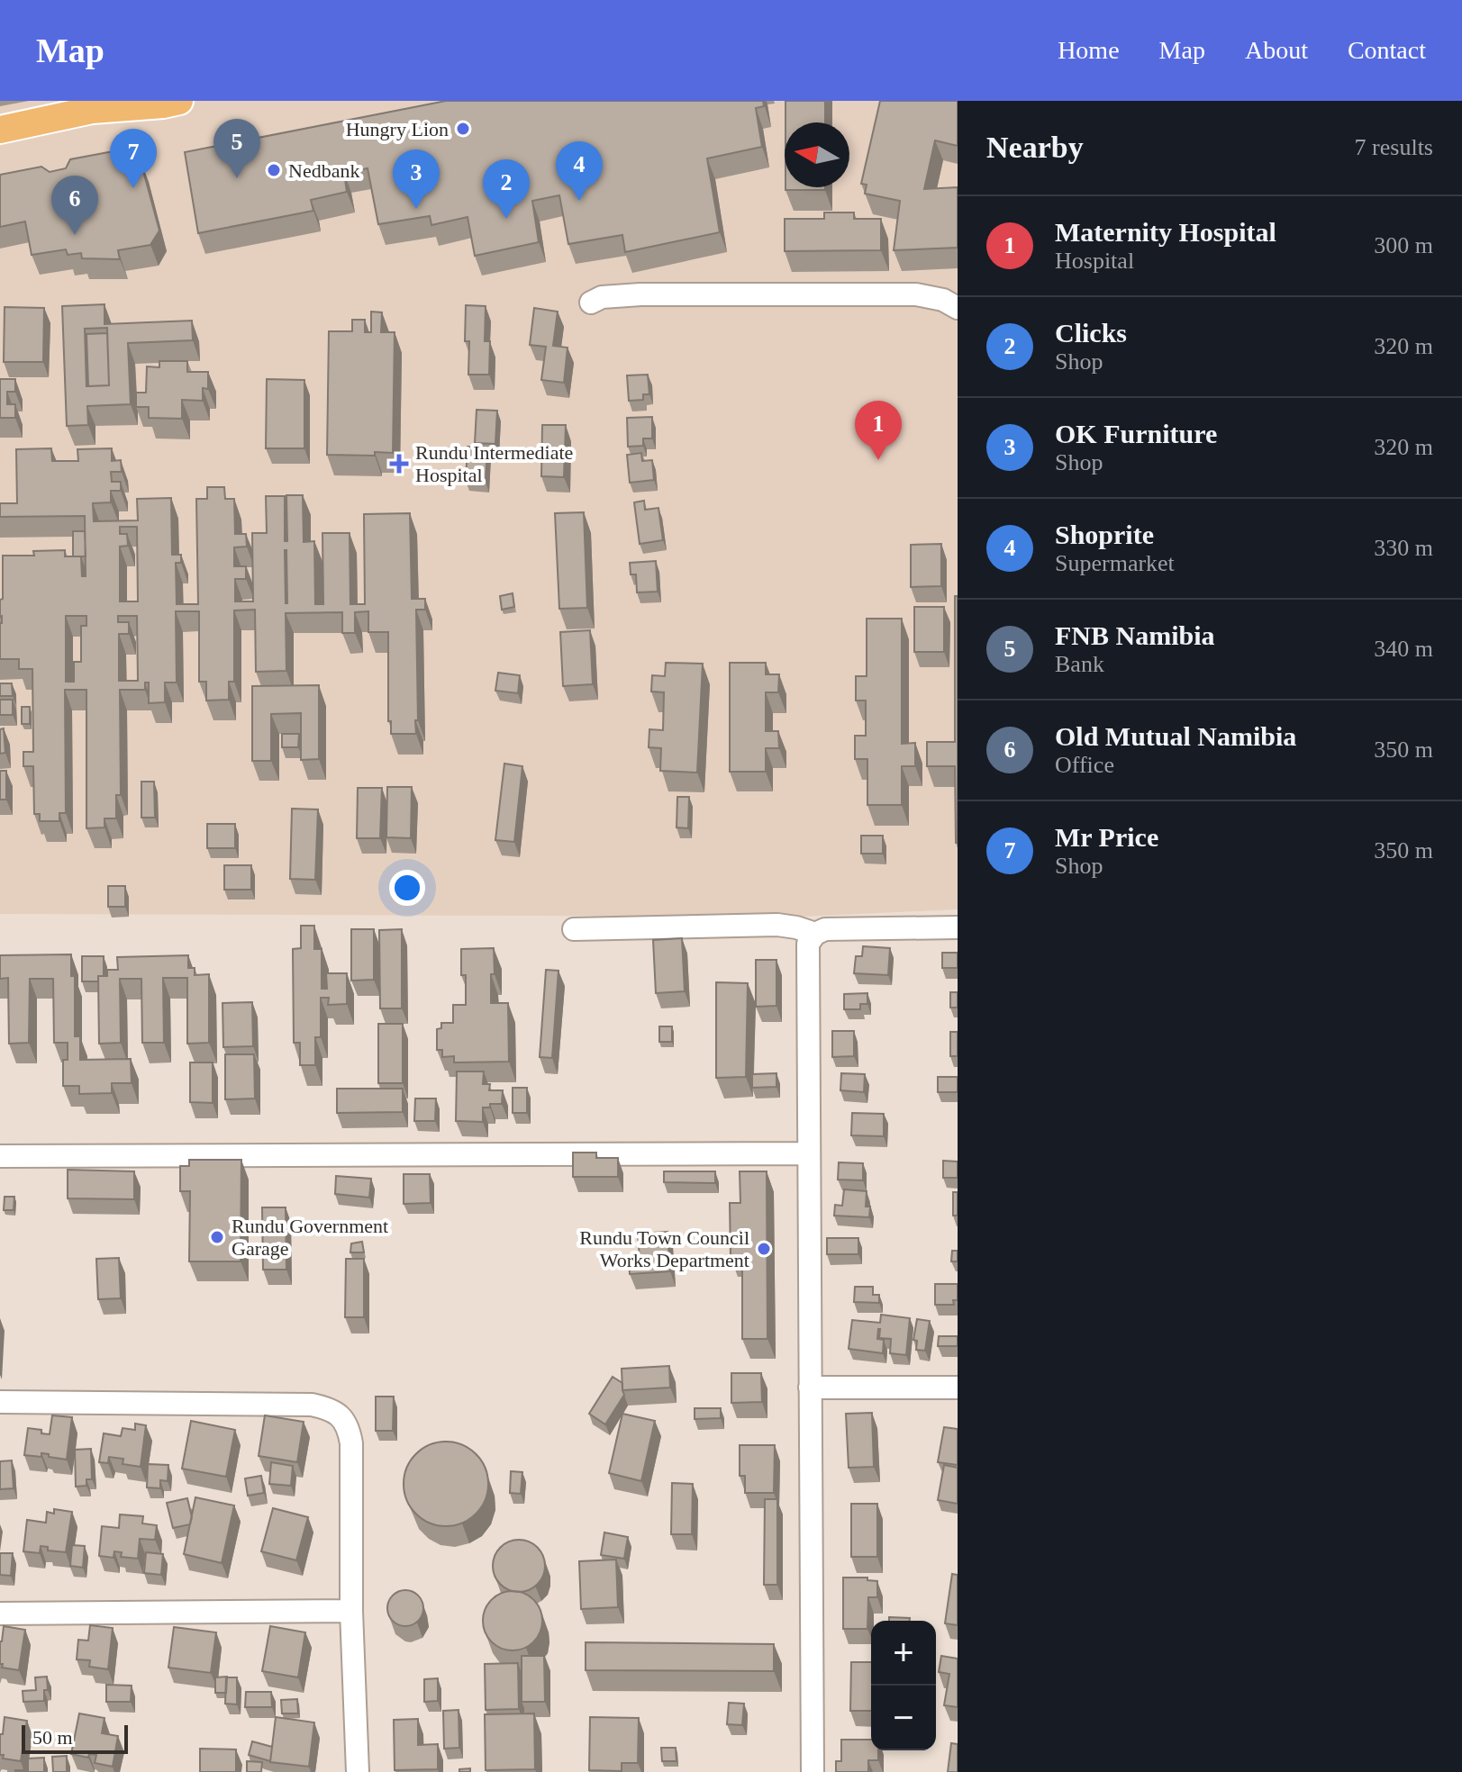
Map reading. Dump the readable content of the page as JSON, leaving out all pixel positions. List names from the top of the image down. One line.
{"places":{"other":["Hungry Lion","Nedbank","Rundu Government Garage","Rundu Town Council Works Department"],"health":["Rundu Intermediate Hospital"]},"scale_bar":"50 m","north":"left","page":{"header":"Map","nav":["Home","Map","About","Contact"],"heading":["Nearby","7 results"],"pins":["5","7","4","3","2","6","1"],"list":[{"mark":"1","name":"Maternity Hospital","note":"Hospital","value":"300 m"},{"mark":"2","name":"Clicks","note":"Shop","value":"320 m"},{"mark":"3","name":"OK Furniture","note":"Shop","value":"320 m"},{"mark":"4","name":"Shoprite","note":"Supermarket","value":"330 m"},{"mark":"5","name":"FNB Namibia","note":"Bank","value":"340 m"},{"mark":"6","name":"Old Mutual Namibia","note":"Office","value":"350 m"},{"mark":"7","name":"Mr Price","note":"Shop","value":"350 m"}],"map_buttons":["+","−"],"scale":"50 m"}}
